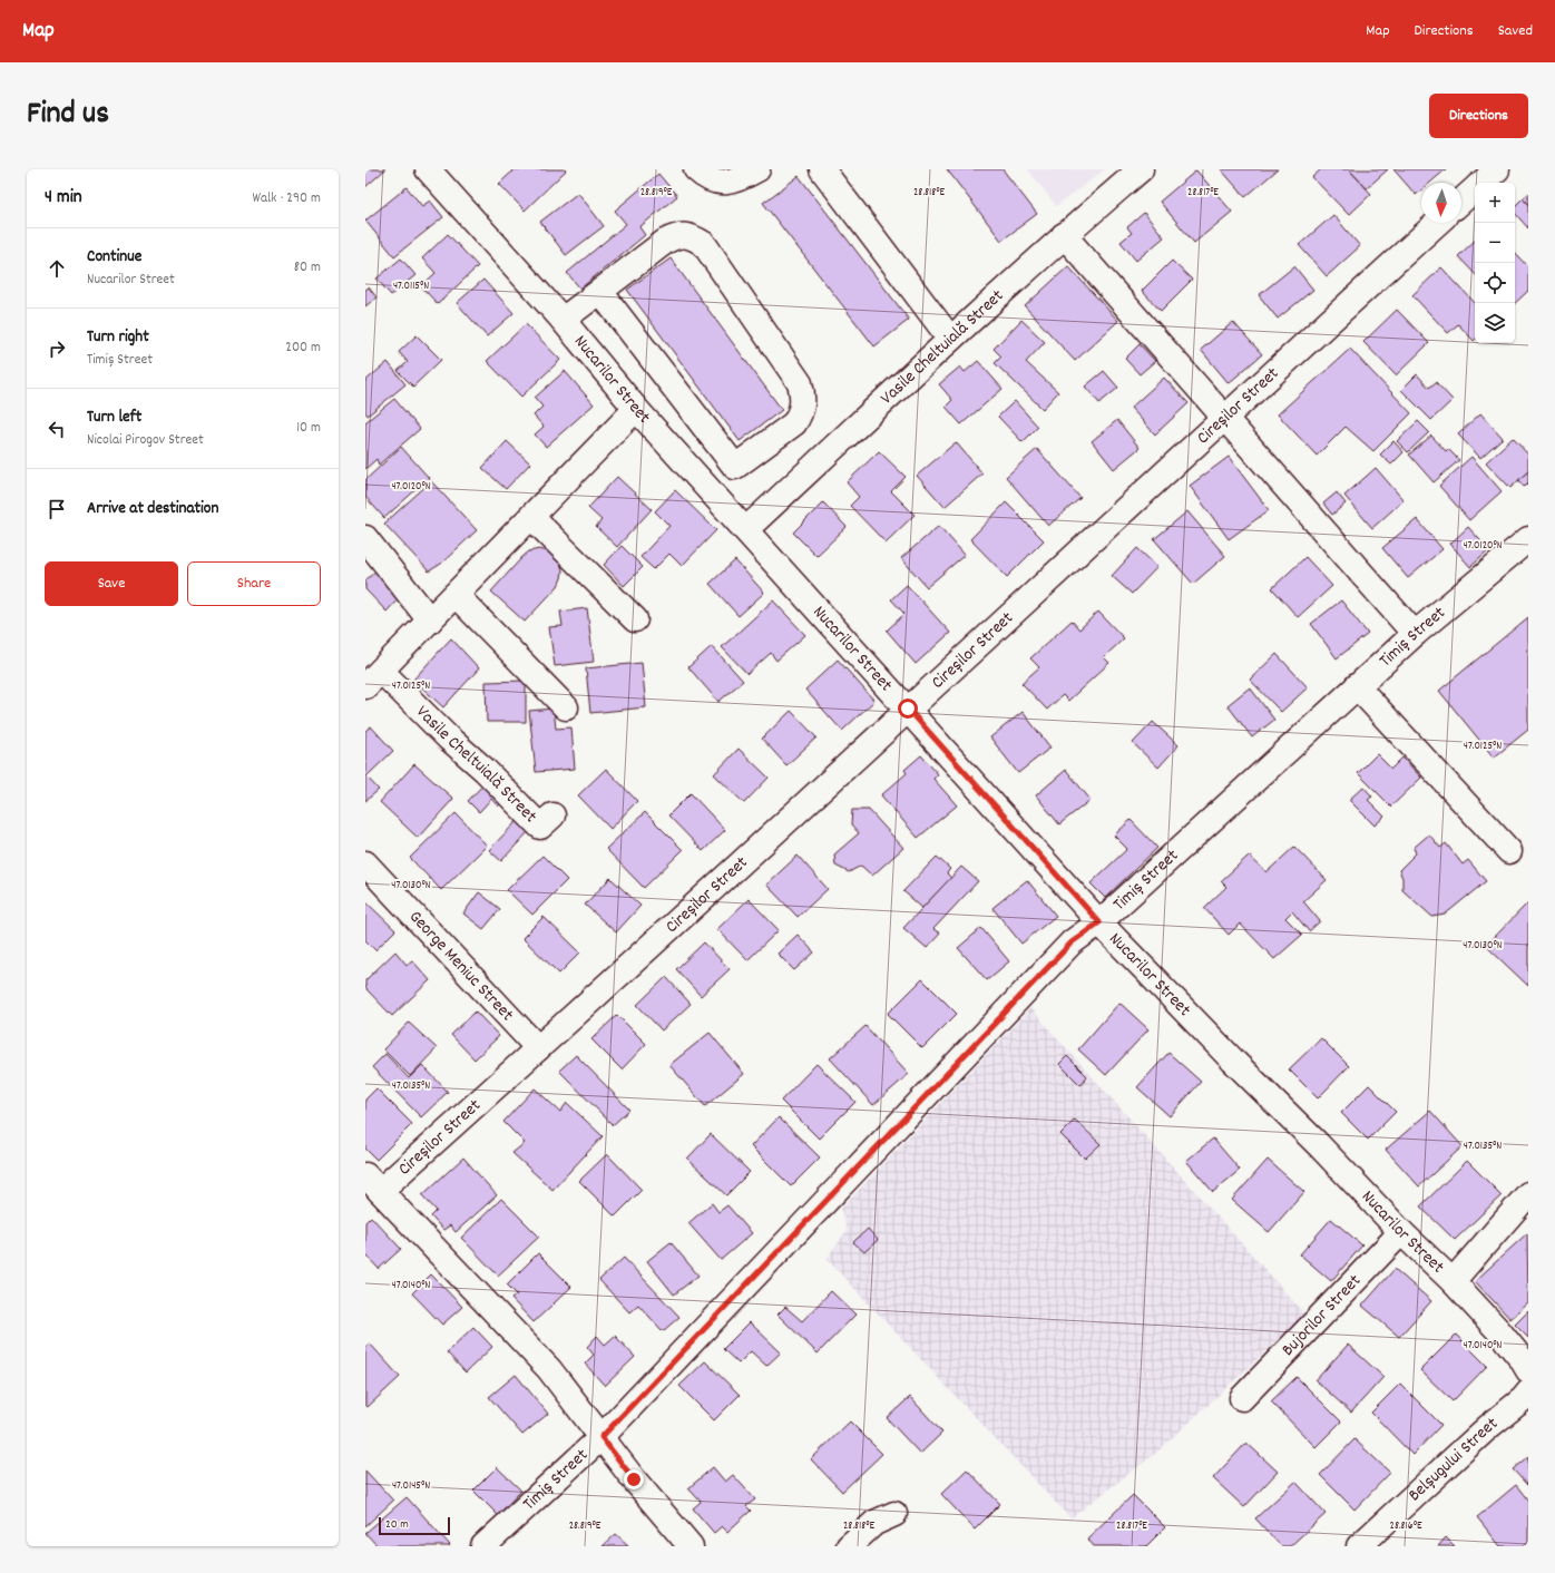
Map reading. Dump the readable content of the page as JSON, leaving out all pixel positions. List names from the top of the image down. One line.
{"streets":{"street":["Vasile Cheltuială Street","Nucarilor Street","Cireșilor Street","Timiș Street","George Meniuc Street","Bujorilor Street","Belșugului Street"]},"crossings":[["Vasile Cheltuială Street","Nucarilor Street"],["Nucarilor Street","Cireșilor Street"],["Nucarilor Street","Timiș Street"],["Nucarilor Street","Bujorilor Street"],["Cireșilor Street","Timiș Street"],["Cireșilor Street","George Meniuc Street"]],"scale_bar":"20 m","north":"bottom","page":{"header":"Map","nav":["Map","Directions","Saved"],"title":"Find us","buttons":["Directions",["Save","Share"]],"heading":["4 min","Walk · 290 m"],"map_buttons":["+","−"],"list":[["Continue","Nucarilor Street","80 m"],["Turn right","Timiș Street","200 m"],["Turn left","Nicolai Pirogov Street","10 m"],"Arrive at destination"],"scale":"20 m"},"coordinates":["28.819°E","28.818°E","28.817°E","47.0115°N","47.0120°N","47.0125°N","47.0130°N","47.0135°N","47.0140°N","47.0145°N","28.816°E"]}
